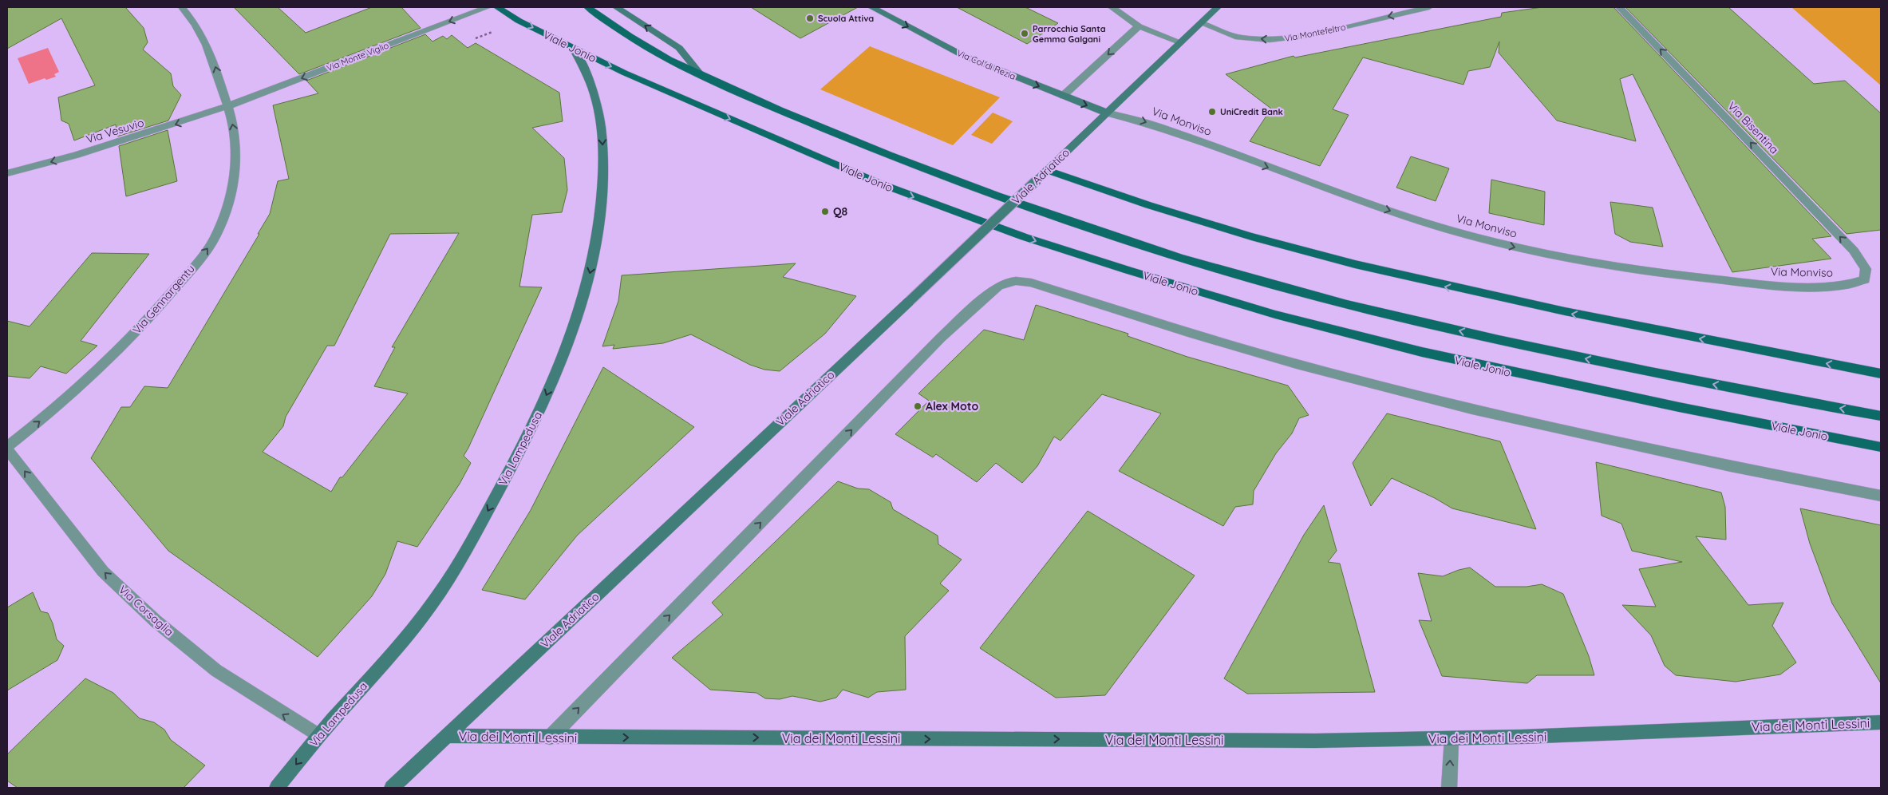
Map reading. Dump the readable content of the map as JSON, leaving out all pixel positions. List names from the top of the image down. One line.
{"streets":{"main road":["Viale Jonio"],"street":["Via Montefeltro","Via Monte Viglio","Via Col di Rezia","Via Monviso","Via Bisentina","Via Vesuvio","Viale Adriatico","Via Gennargentu","Via Lampedusa","Via Corsaglia","Via dei Monti Lessini"]},"crossings":[["Via Montefeltro","Viale Adriatico"],["Viale Jonio","Via Lampedusa"],["Via Monte Viglio","Via Vesuvio"],["Via Monte Viglio","Via Gennargentu"],["Via Col di Rezia","Via Monviso"],["Via Col di Rezia","Viale Adriatico"],["Via Monviso","Via Bisentina"],["Via Monviso","Viale Adriatico"],["Via Vesuvio","Via Gennargentu"],["Viale Adriatico","Via dei Monti Lessini"],["Via Gennargentu","Via Corsaglia"],["Via Lampedusa","Via Corsaglia"]],"one_way":["Via Montefeltro","Via Monte Viglio","Via Col di Rezia","Via Monviso","Via Bisentina","Via Vesuvio","Via Gennargentu","Via Lampedusa","Via Corsaglia","Via dei Monti Lessini"],"places":["Scuola Attiva","Parrocchia Santa Gemma Galgani","UniCredit Bank","Q8","Alex Moto"]}
